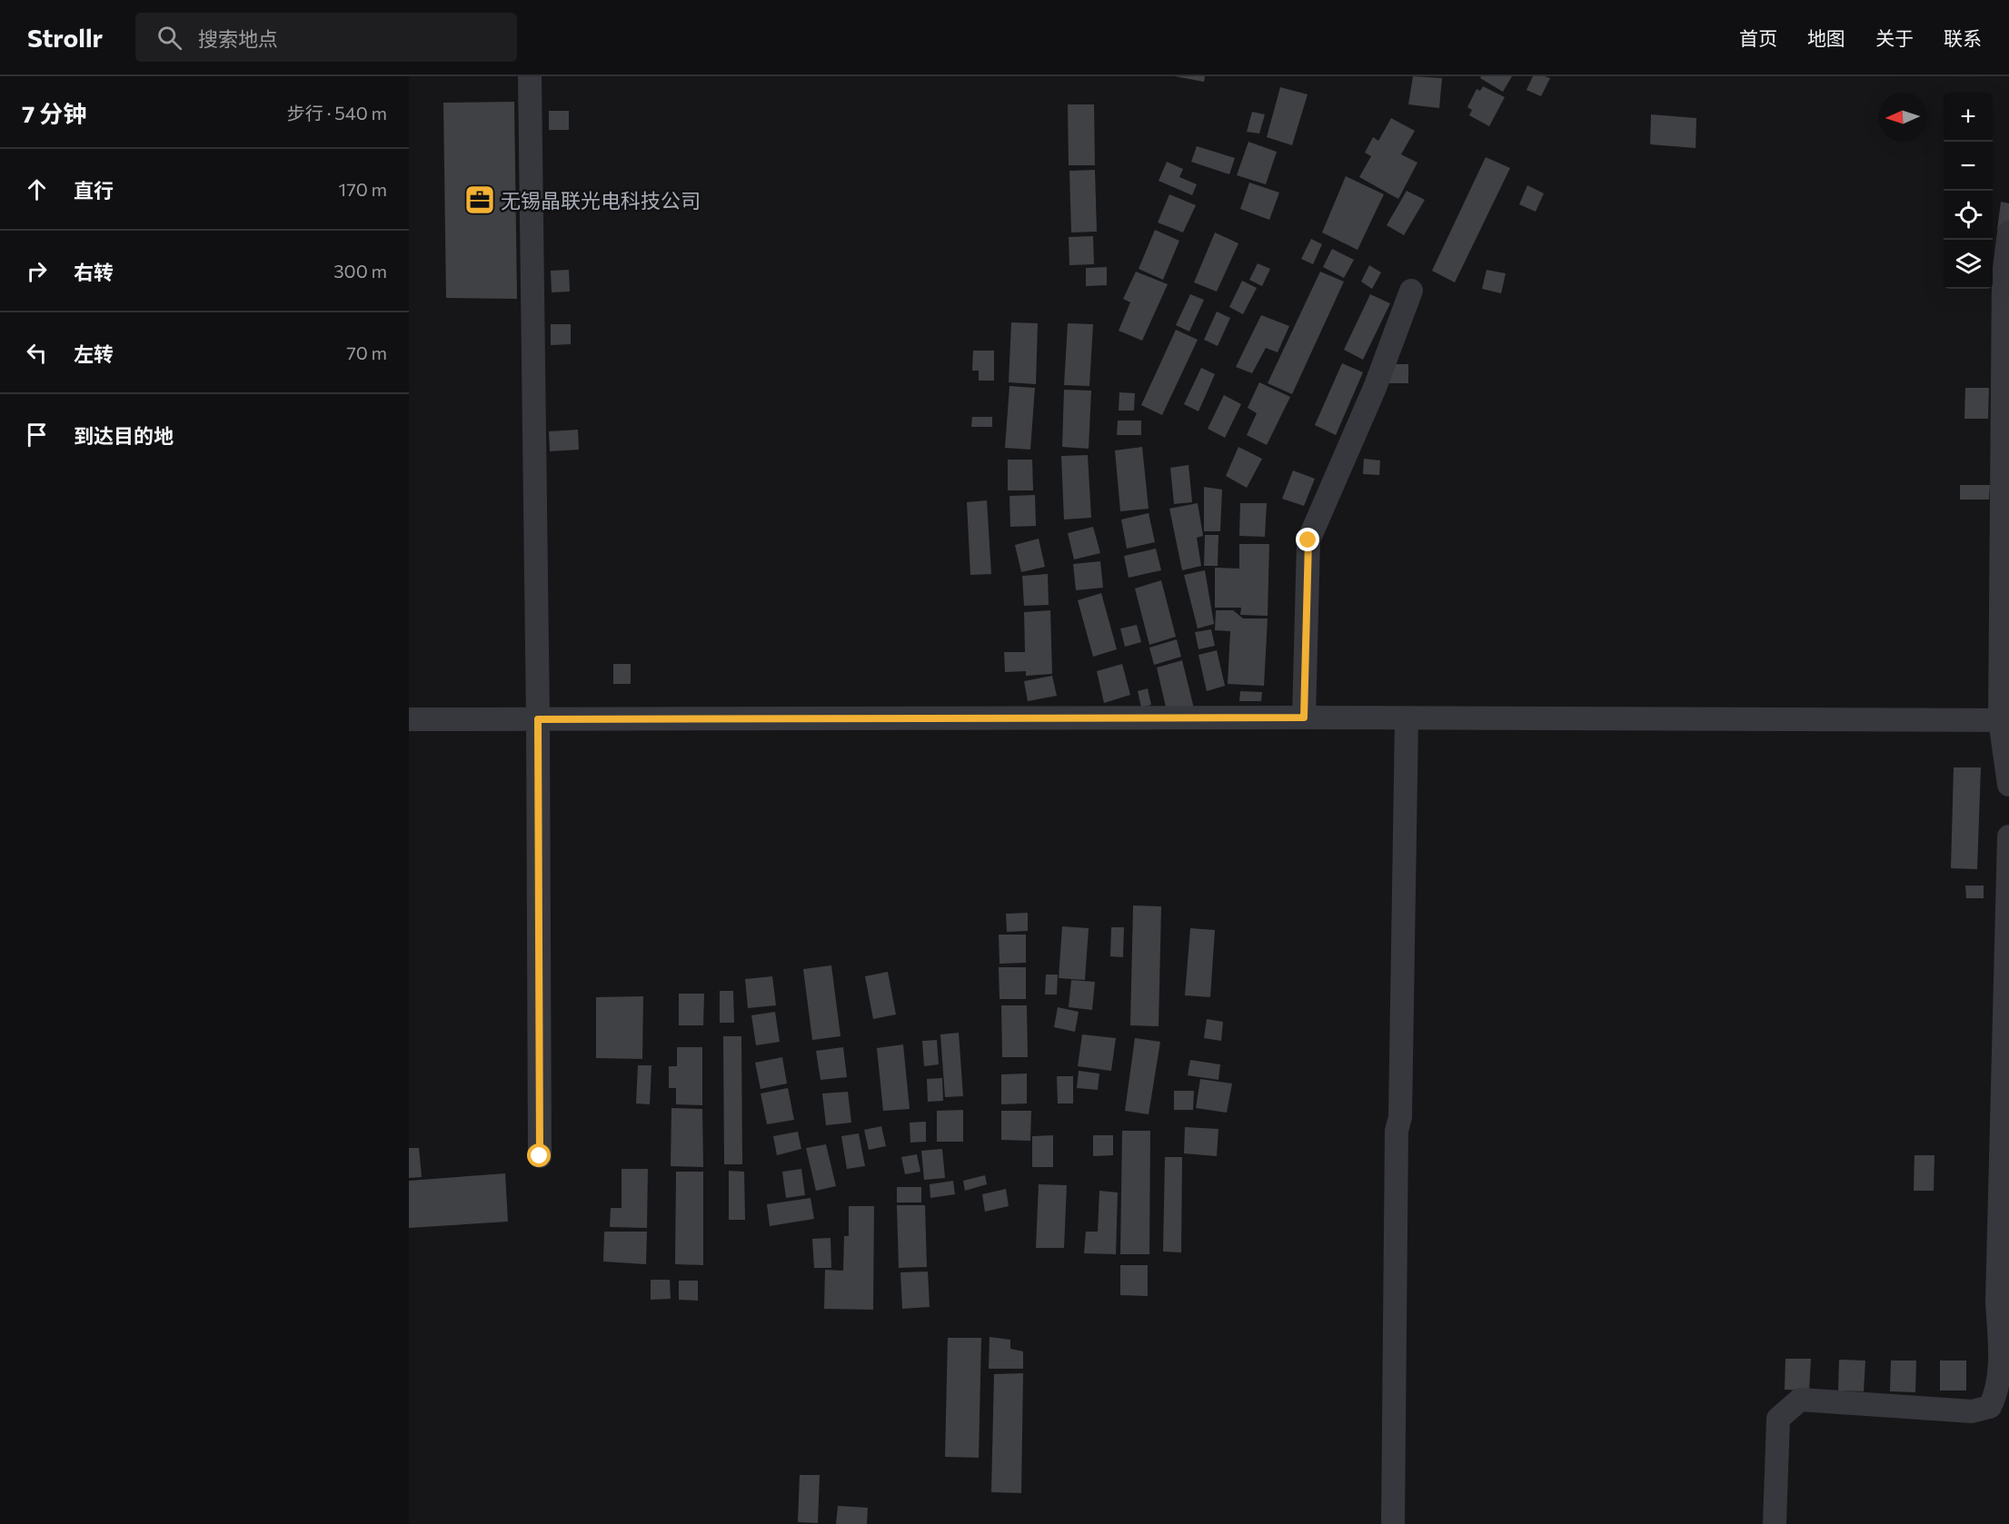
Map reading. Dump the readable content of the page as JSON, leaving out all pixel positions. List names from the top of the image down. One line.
{"places":{"office":["无锡晶联光电科技公司"]},"north":"left","page":{"header":"Strollr","search":"搜索地点","nav":["首页","地图","关于","联系"],"heading":["7 分钟","步行 · 540 m"],"map_buttons":["+","−"],"list":[["直行","170 m"],["右转","300 m"],["左转","70 m"],"到达目的地"]}}
